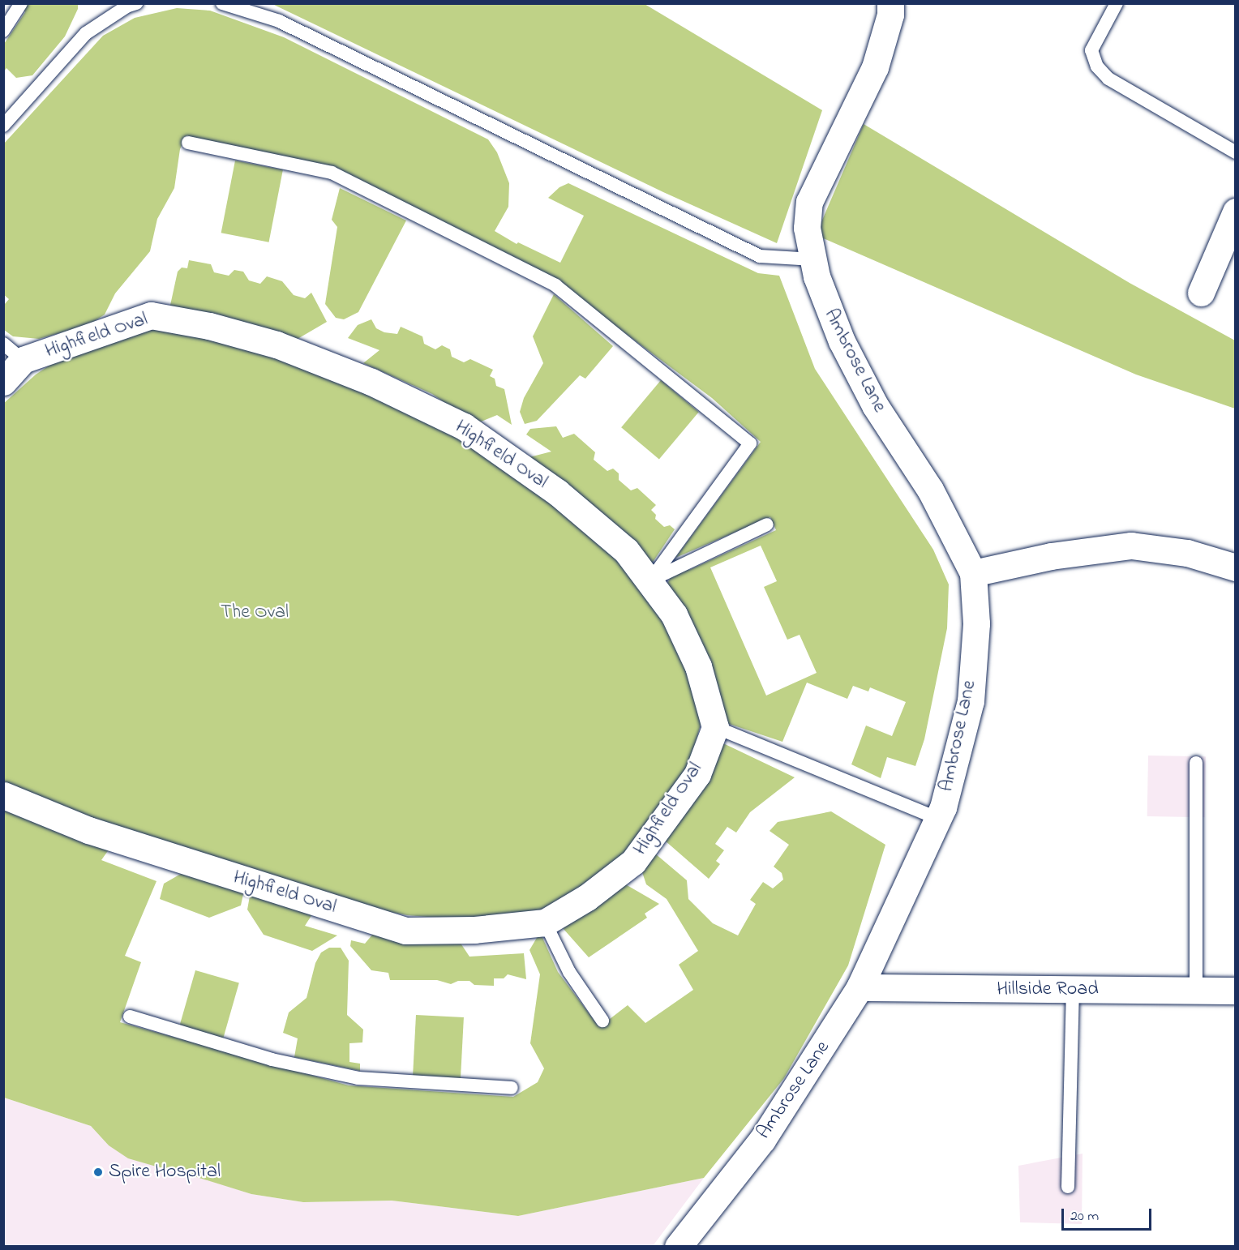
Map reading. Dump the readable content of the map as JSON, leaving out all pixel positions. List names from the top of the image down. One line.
{"streets":{"street":["Highfield Oval","Ambrose Lane","Hillside Road"]},"crossings":[["Ambrose Lane","Hillside Road"]],"parks":["The Oval"],"places":["Spire Hospital"],"scale_bar":"20 m"}
